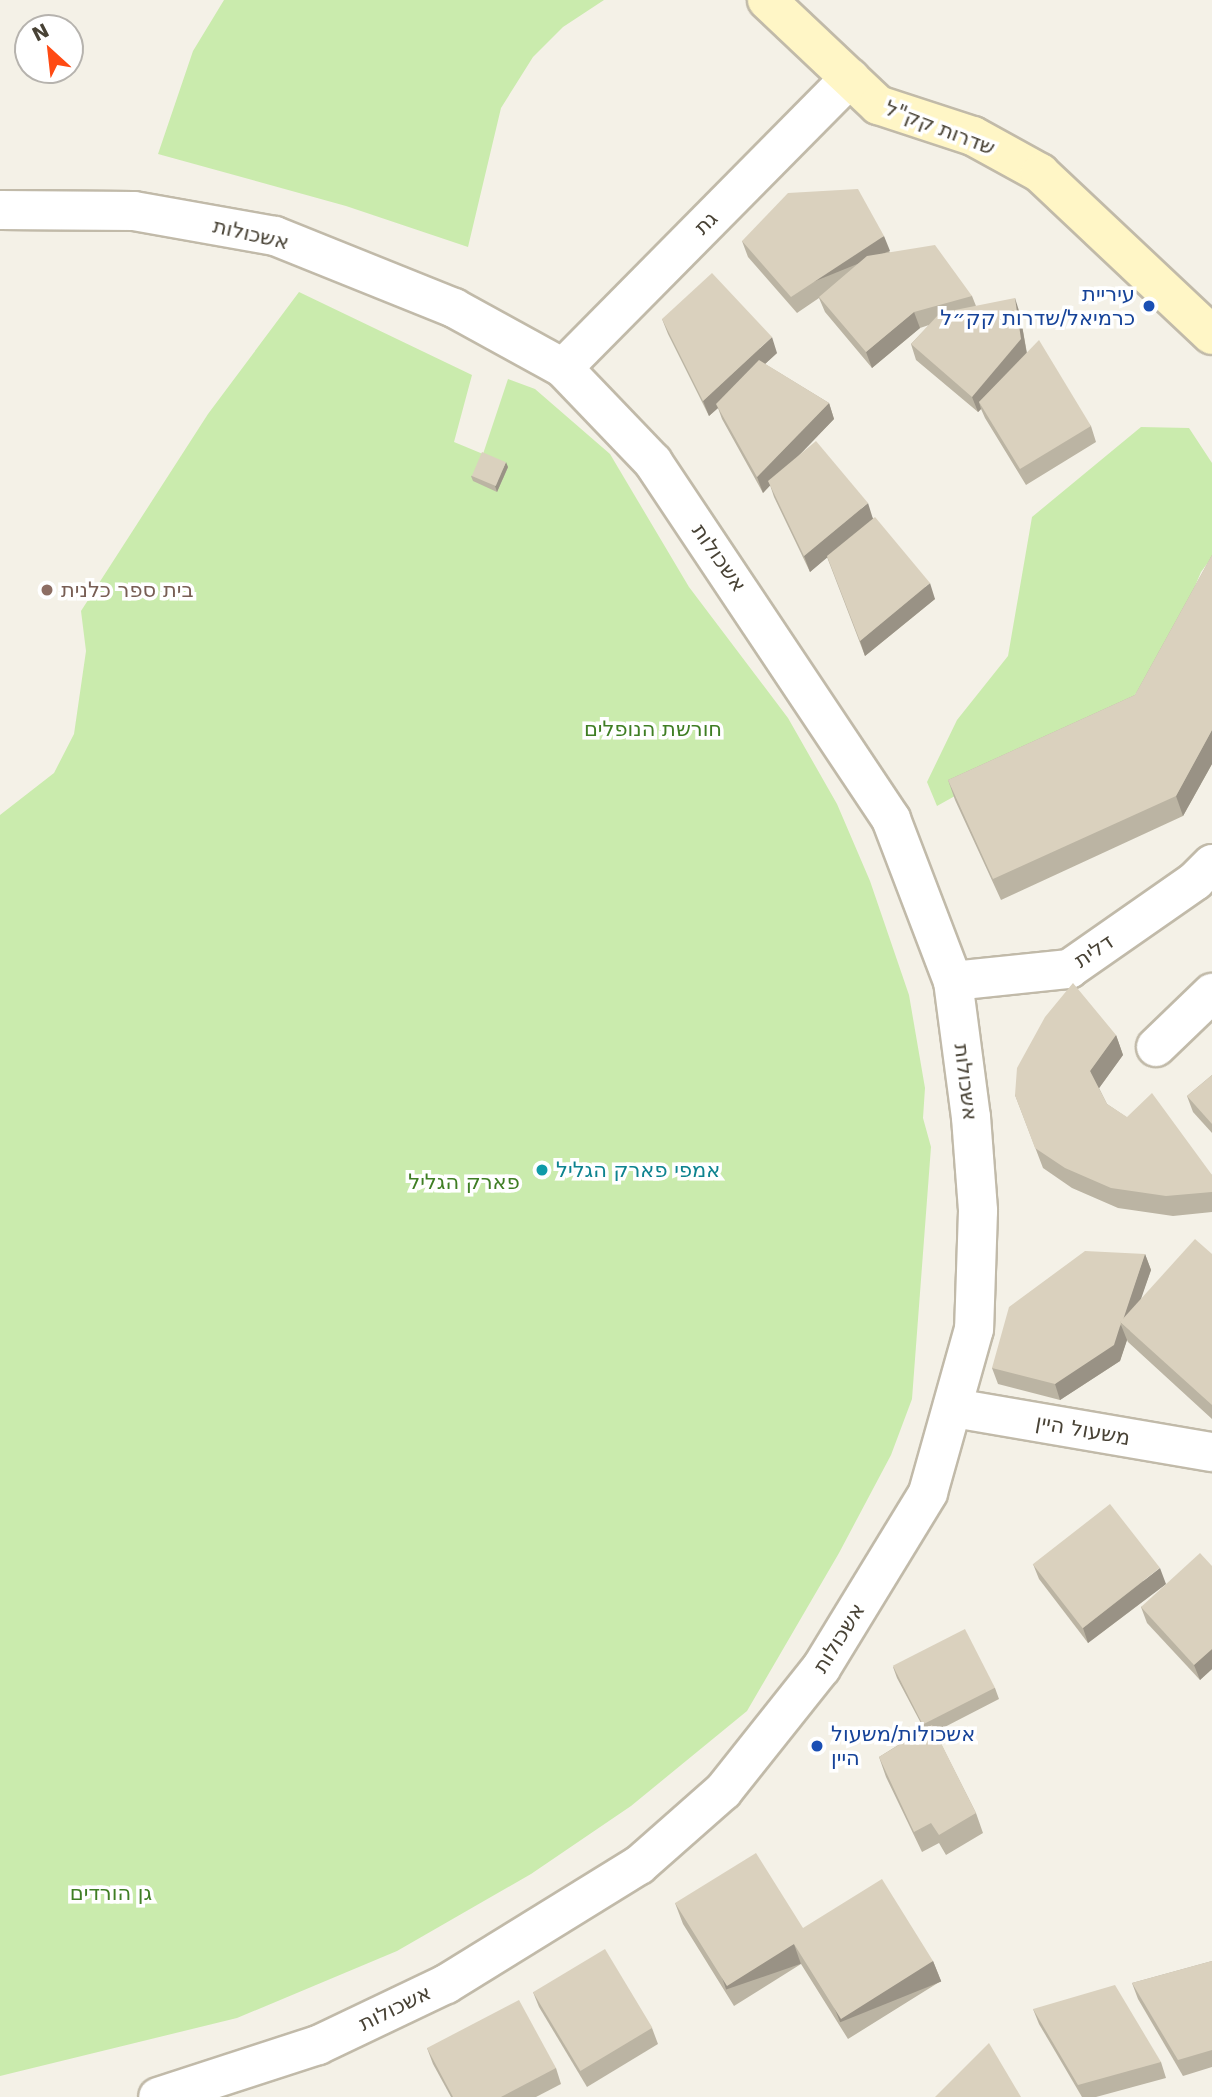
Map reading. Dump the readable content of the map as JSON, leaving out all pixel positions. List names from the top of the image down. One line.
{"streets":{"street":["שדרות קק\"ל","גת","אשכולות","דלית","משעול היין"]},"crossings":[["שדרות קק\"ל","גת"],["גת","אשכולות"],["אשכולות","דלית"],["אשכולות","משעול היין"]],"parks":["חורשת הנופלים","פארק הגליל","גן הורדים"],"places":["עיריית כרמיאל/שדרות קק״ל","בית ספר כלנית","אמפי פארק הגליל","אשכולות/משעול היין"],"north":"top left"}
